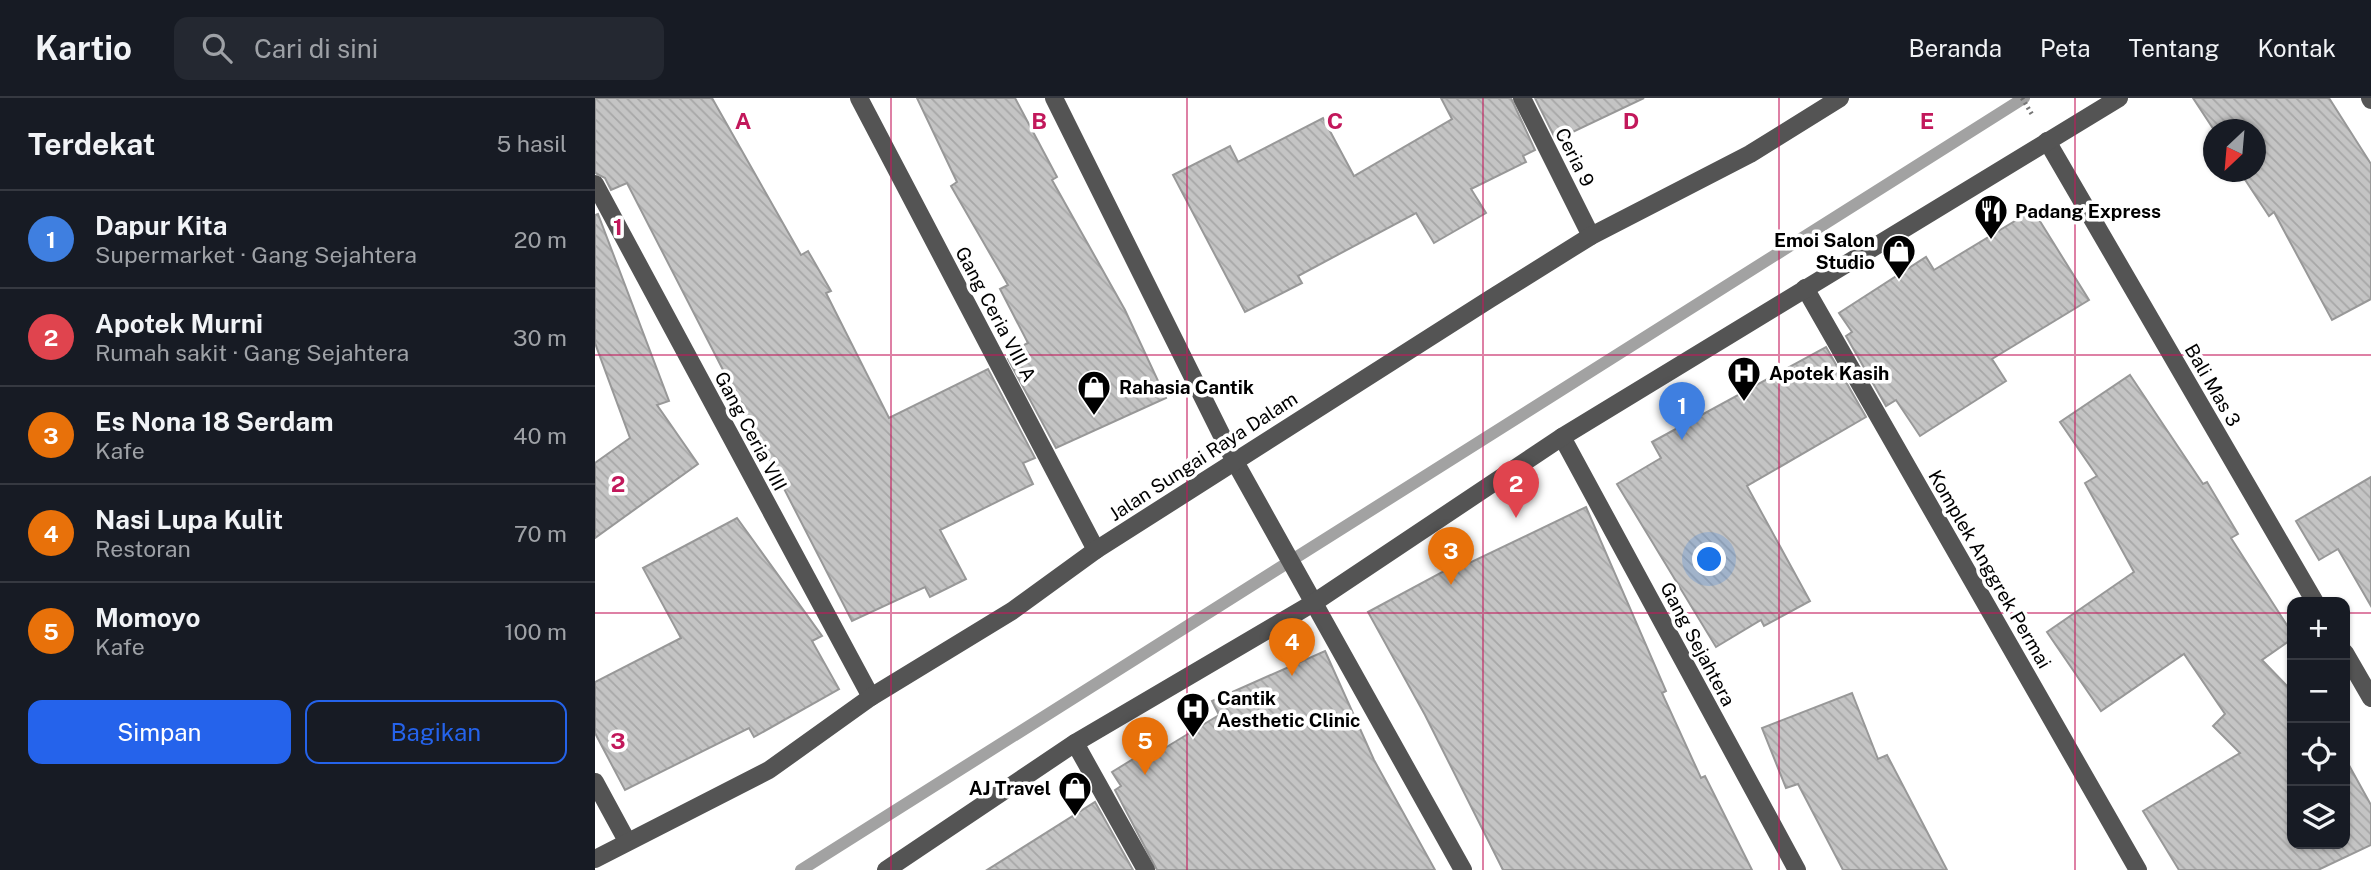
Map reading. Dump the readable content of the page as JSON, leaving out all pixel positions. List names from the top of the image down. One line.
{"streets":{"street":["Ceria 9","Gang Ceria VIII A","Bali Mas 3","Gang Ceria VIII","Jalan Sungai Raya Dalam","Komplek Anggrek Permai","Gang Sejahtera"]},"crossings":[["Ceria 9","Jalan Sungai Raya Dalam"],["Gang Ceria VIII A","Jalan Sungai Raya Dalam"],["Gang Ceria VIII","Jalan Sungai Raya Dalam"]],"places":{"restaurant":["Padang Express"],"shop":["Emoi Salon Studio","Rahasia Cantik","AJ Travel"],"hospital":["Apotek Kasih","Cantik Aesthetic Clinic"]},"north":"bottom left","page":{"header":"Kartio","search":"Cari di sini","nav":["Beranda","Peta","Tentang","Kontak"],"heading":["Terdekat","5 hasil"],"list":[{"mark":"1","name":"Dapur Kita","note":"Supermarket · Gang Sejahtera","value":"20 m"},{"mark":"2","name":"Apotek Murni","note":"Rumah sakit · Gang Sejahtera","value":"30 m"},{"mark":"3","name":"Es Nona 18 Serdam","note":"Kafe","value":"40 m"},{"mark":"4","name":"Nasi Lupa Kulit","note":"Restoran","value":"70 m"},{"mark":"5","name":"Momoyo","note":"Kafe","value":"100 m"}],"pins":["1","2","3","4","5"],"map_buttons":["+","−"],"buttons":["Simpan","Bagikan"]},"grid":{"columns":["A","B","C","D","E"],"rows":["1","2","3"]}}
